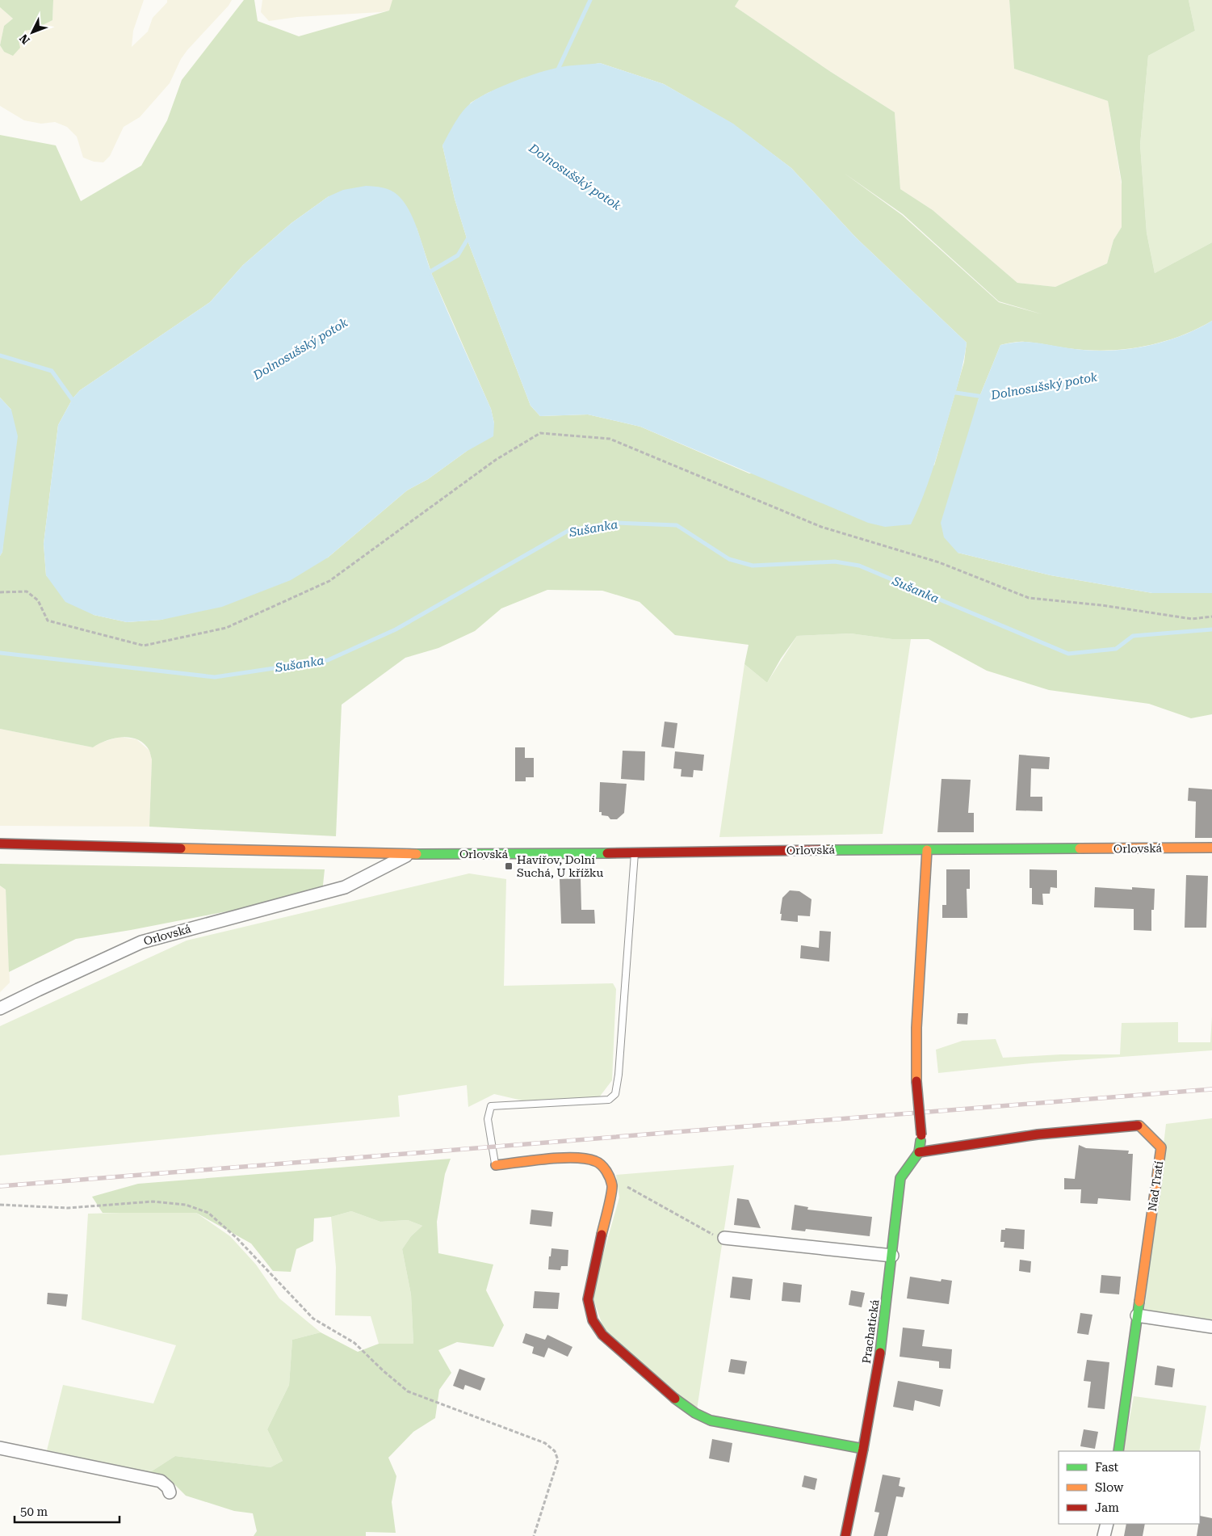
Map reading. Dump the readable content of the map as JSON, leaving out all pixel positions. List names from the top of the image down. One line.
{"streets":{"street":["Orlovská","Nad Tratí","Prachatická"]},"crossings":[["Orlovská","Prachatická"],["Nad Tratí","Prachatická"]],"water":["Dolnosušský potok","Sušanka"],"places":{"transit":["Havířov, Dolní Suchá, U křížku"]},"legend":["Fast","Slow","Jam"],"scale_bar":"50 m","north":"bottom left"}
